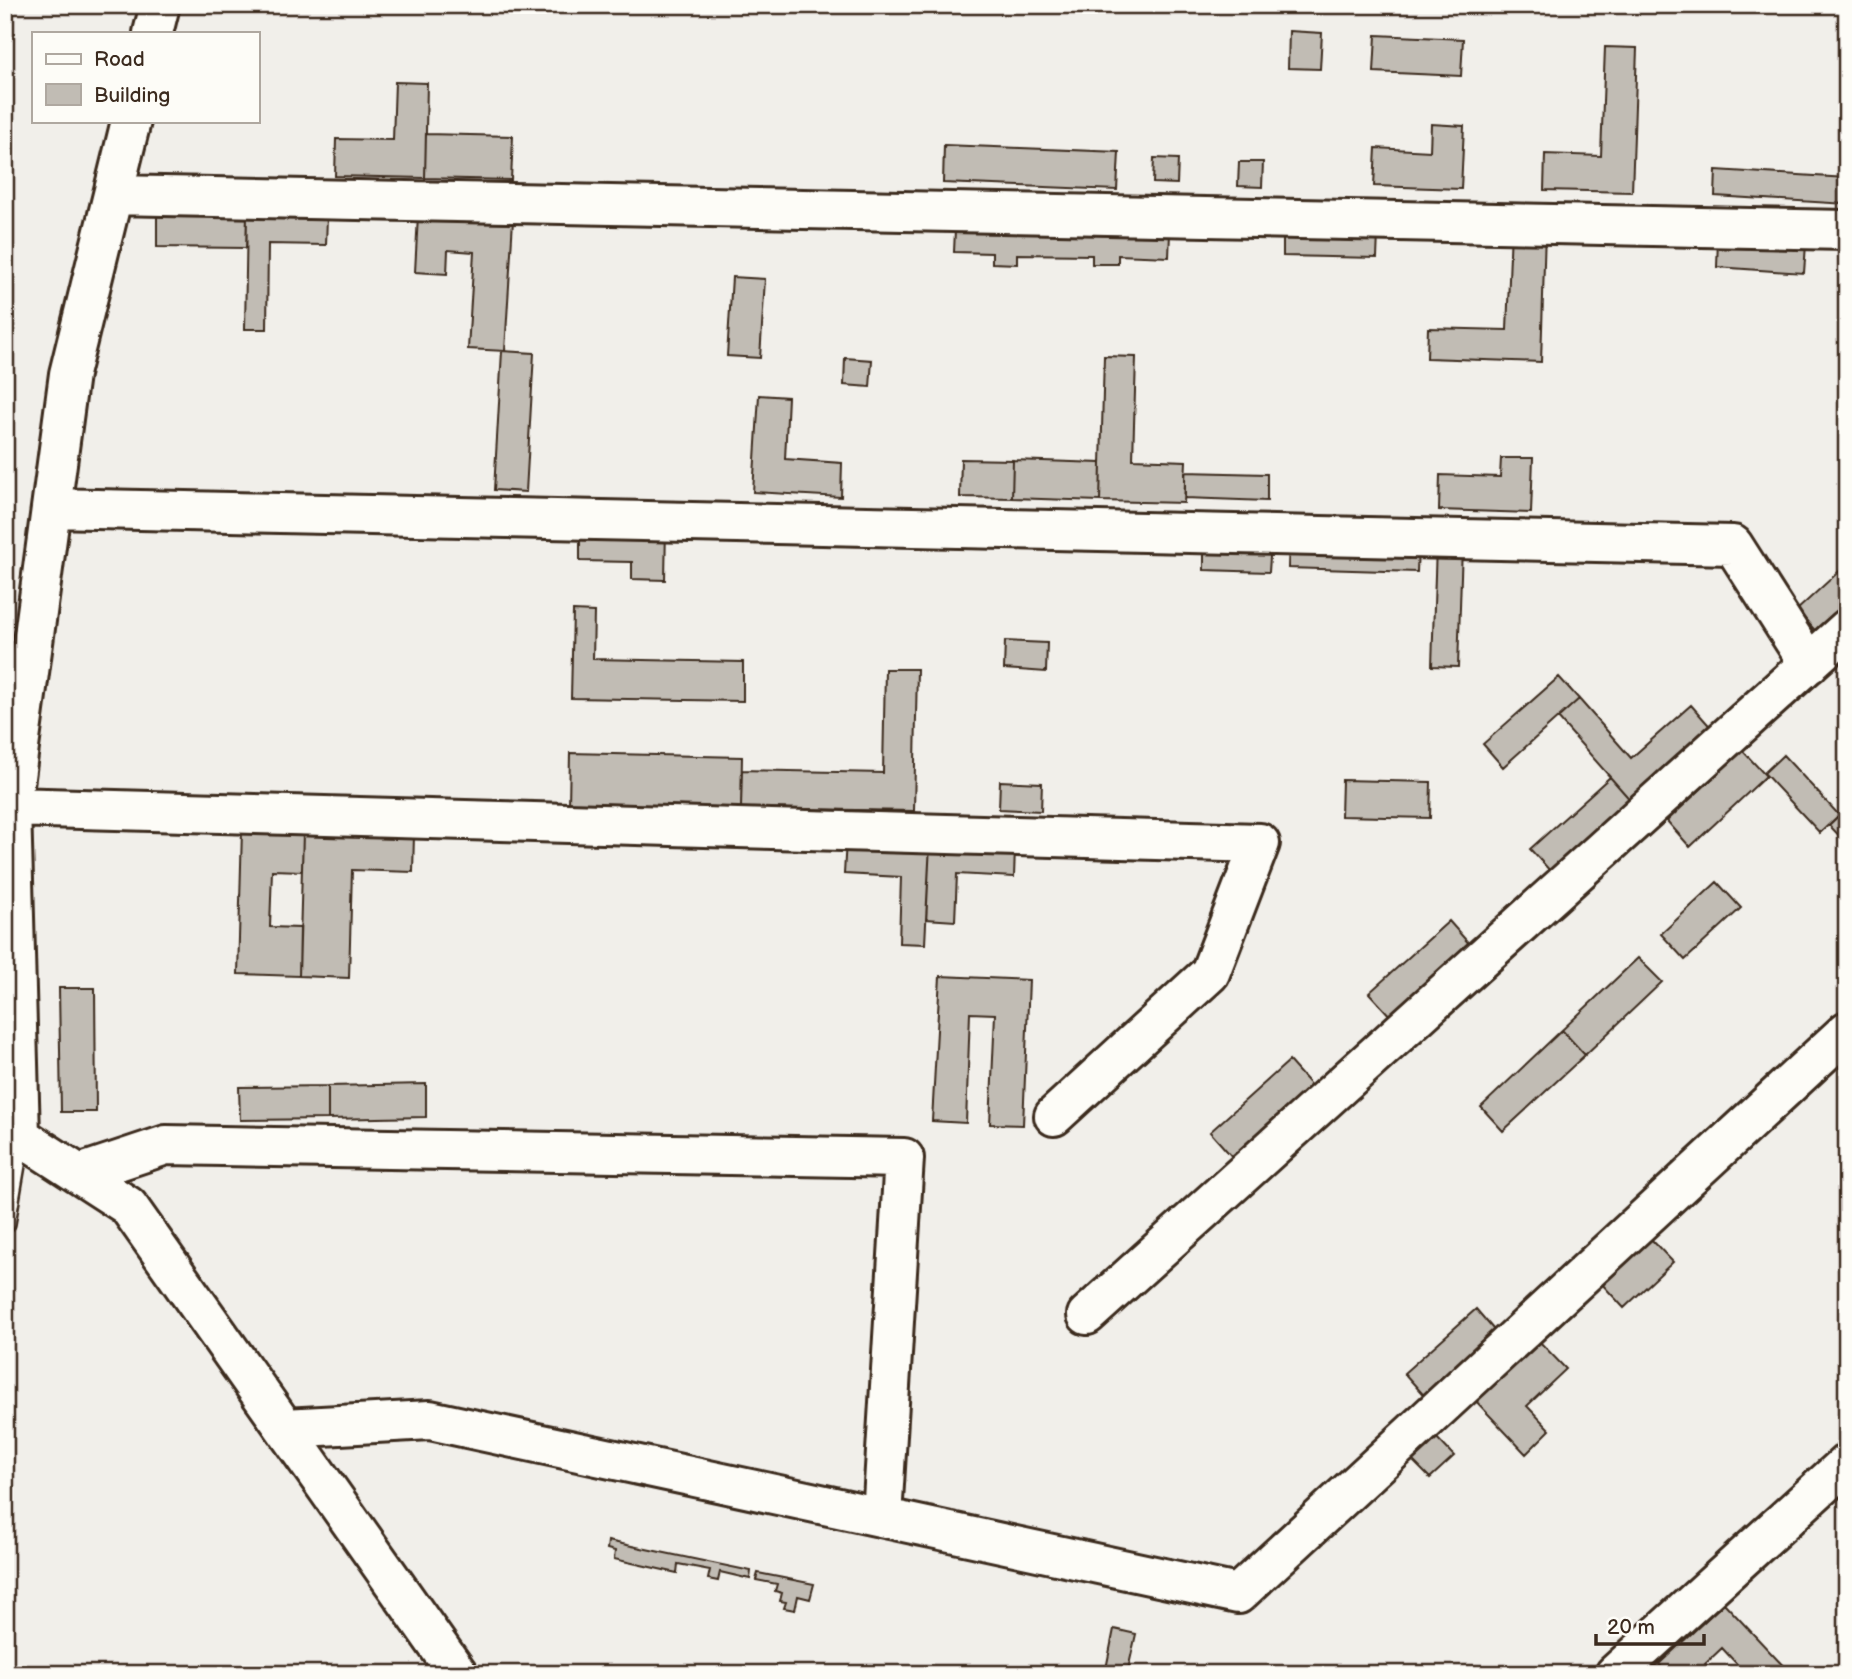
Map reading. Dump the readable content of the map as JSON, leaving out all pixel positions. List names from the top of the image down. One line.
{"legend":["Road","Building"],"scale_bar":"20 m"}
